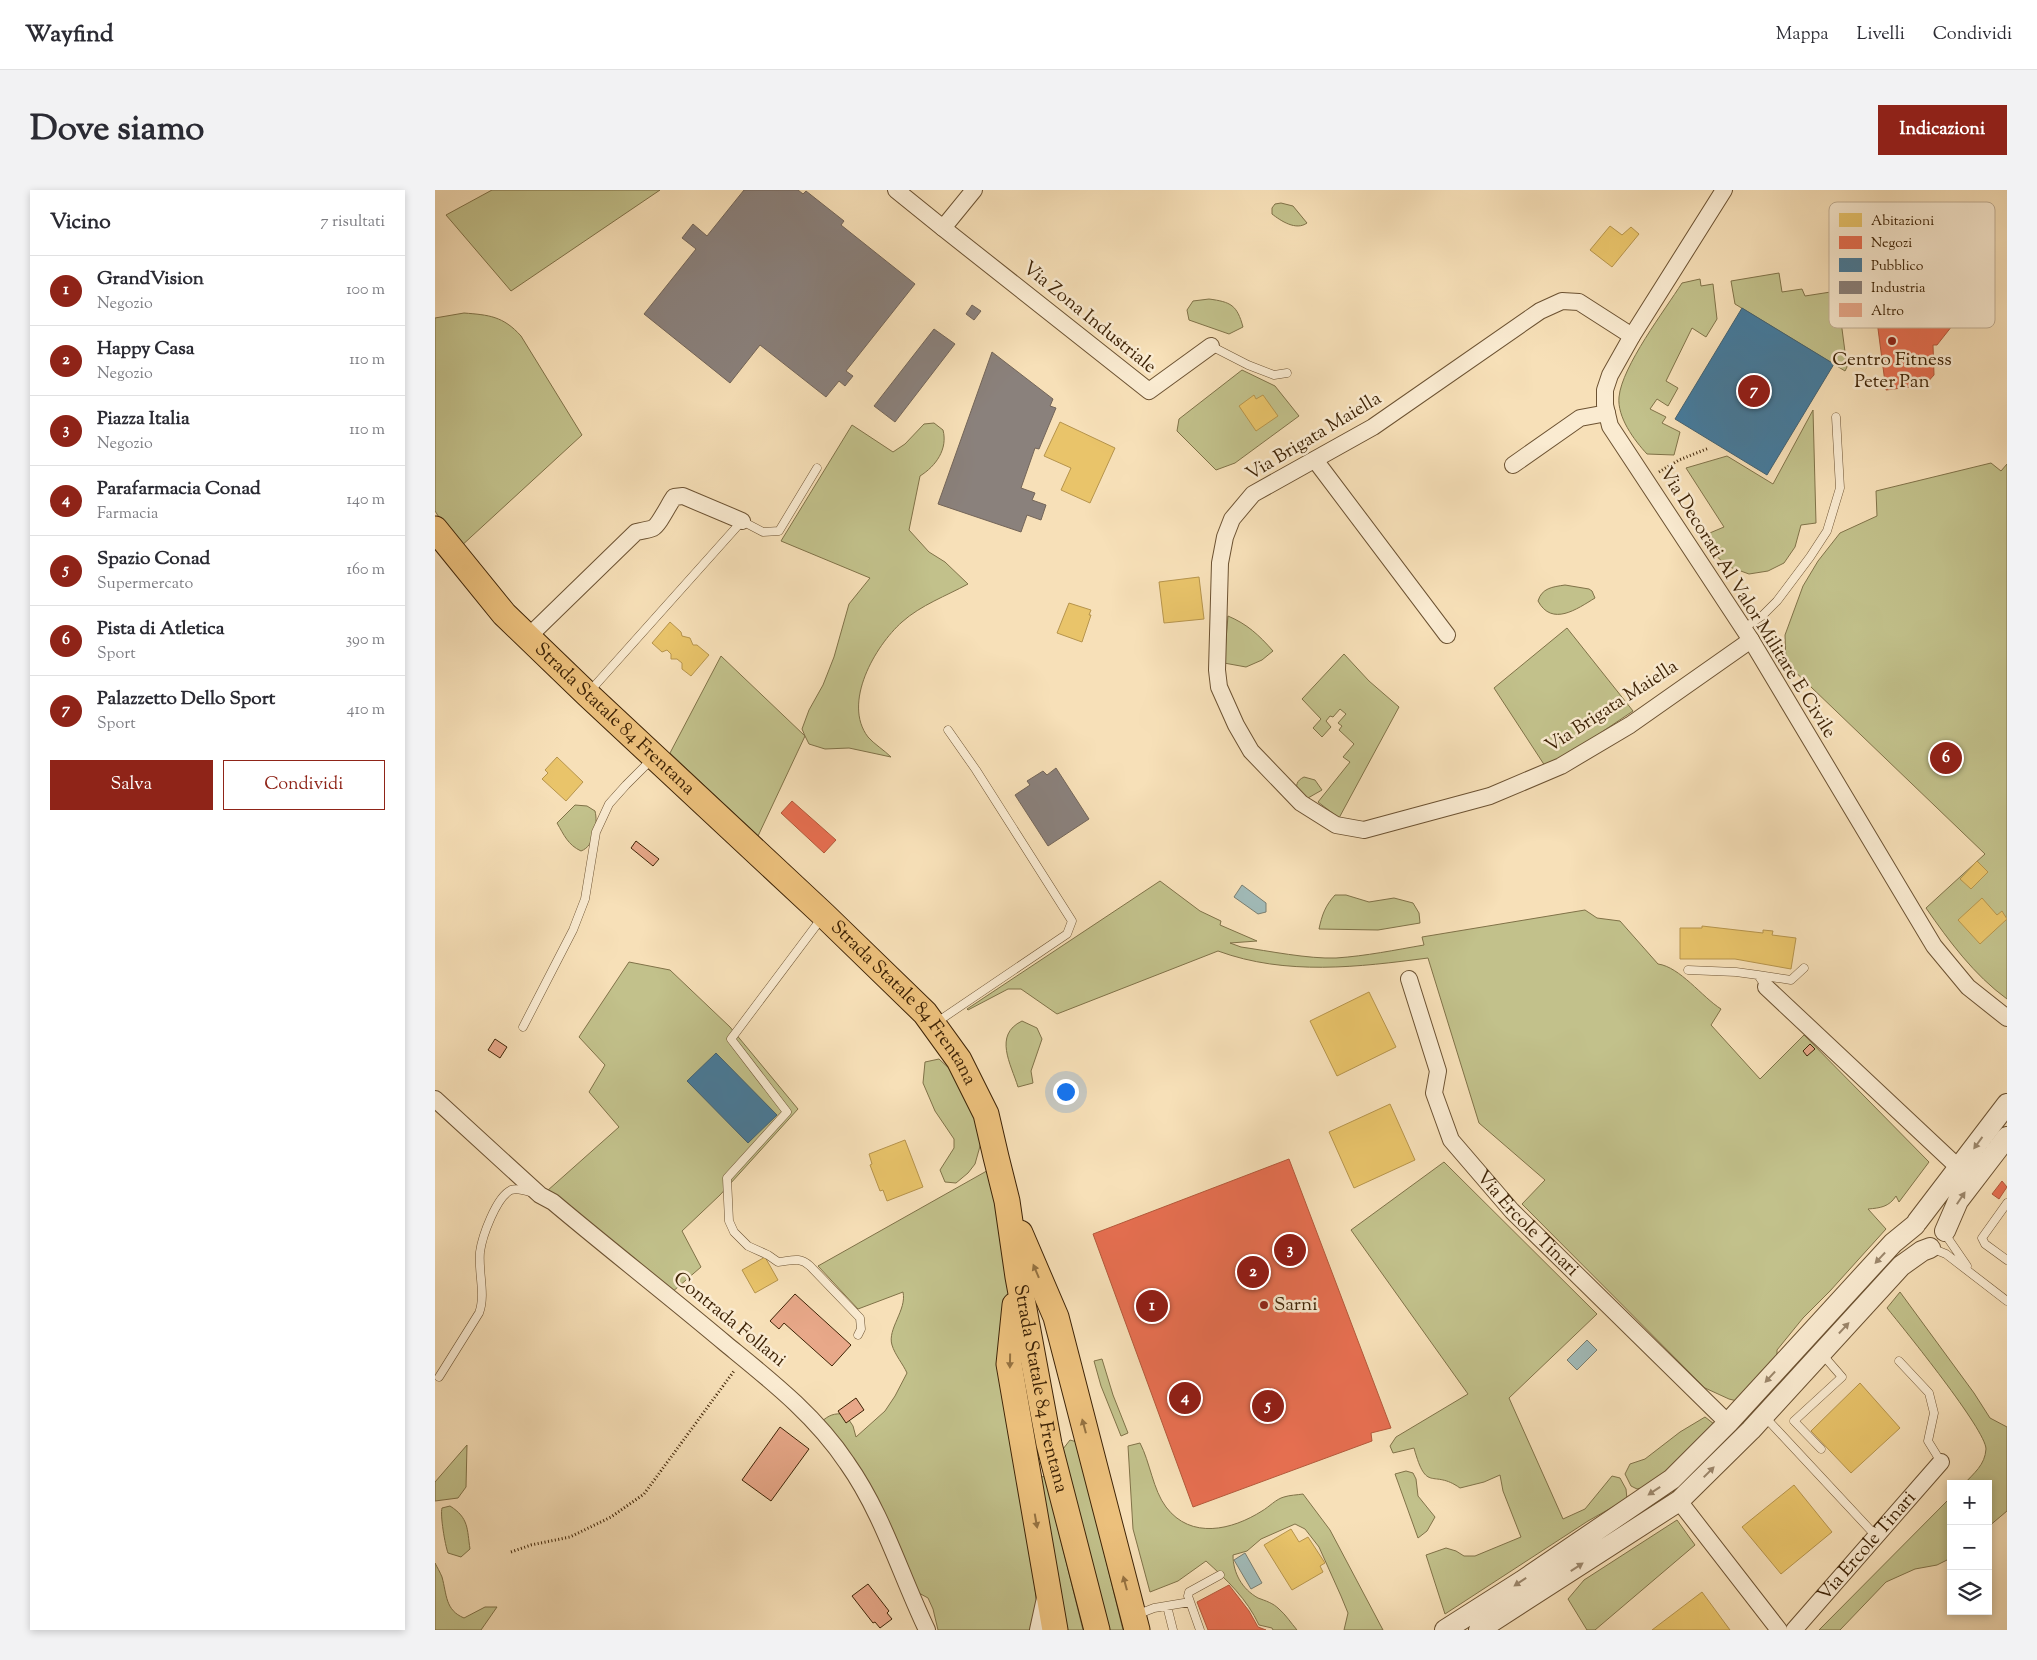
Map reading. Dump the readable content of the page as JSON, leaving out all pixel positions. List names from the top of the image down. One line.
{"streets":{"main road":["Strada Statale 84 Frentana"],"street":["Via Zona Industriale","Via Brigata Maiella","Via Decorati Al Valor Militare E Civile","Via Ercole Tinari","Contrada Follani"]},"crossings":[["Via Brigata Maiella","Via Decorati Al Valor Militare E Civile"]],"places":["Centro Fitness Peter Pan","Sarni"],"legend":["Abitazioni","Negozi","Pubblico","Industria","Altro"],"page":{"header":"Wayfind","nav":["Mappa","Livelli","Condividi"],"title":"Dove siamo","buttons":["Indicazioni",["Salva","Condividi"]],"heading":["Vicino","7 risultati"],"list":[{"mark":"1","name":"GrandVision","note":"Negozio","value":"100 m"},{"mark":"2","name":"Happy Casa","note":"Negozio","value":"110 m"},{"mark":"3","name":"Piazza Italia","note":"Negozio","value":"110 m"},{"mark":"4","name":"Parafarmacia Conad","note":"Farmacia","value":"140 m"},{"mark":"5","name":"Spazio Conad","note":"Supermercato","value":"160 m"},{"mark":"6","name":"Pista di Atletica","note":"Sport","value":"390 m"},{"mark":"7","name":"Palazzetto Dello Sport","note":"Sport","value":"410 m"}],"pins":["7","6","3","2","1","4","5"],"map_buttons":["+","−"]}}
